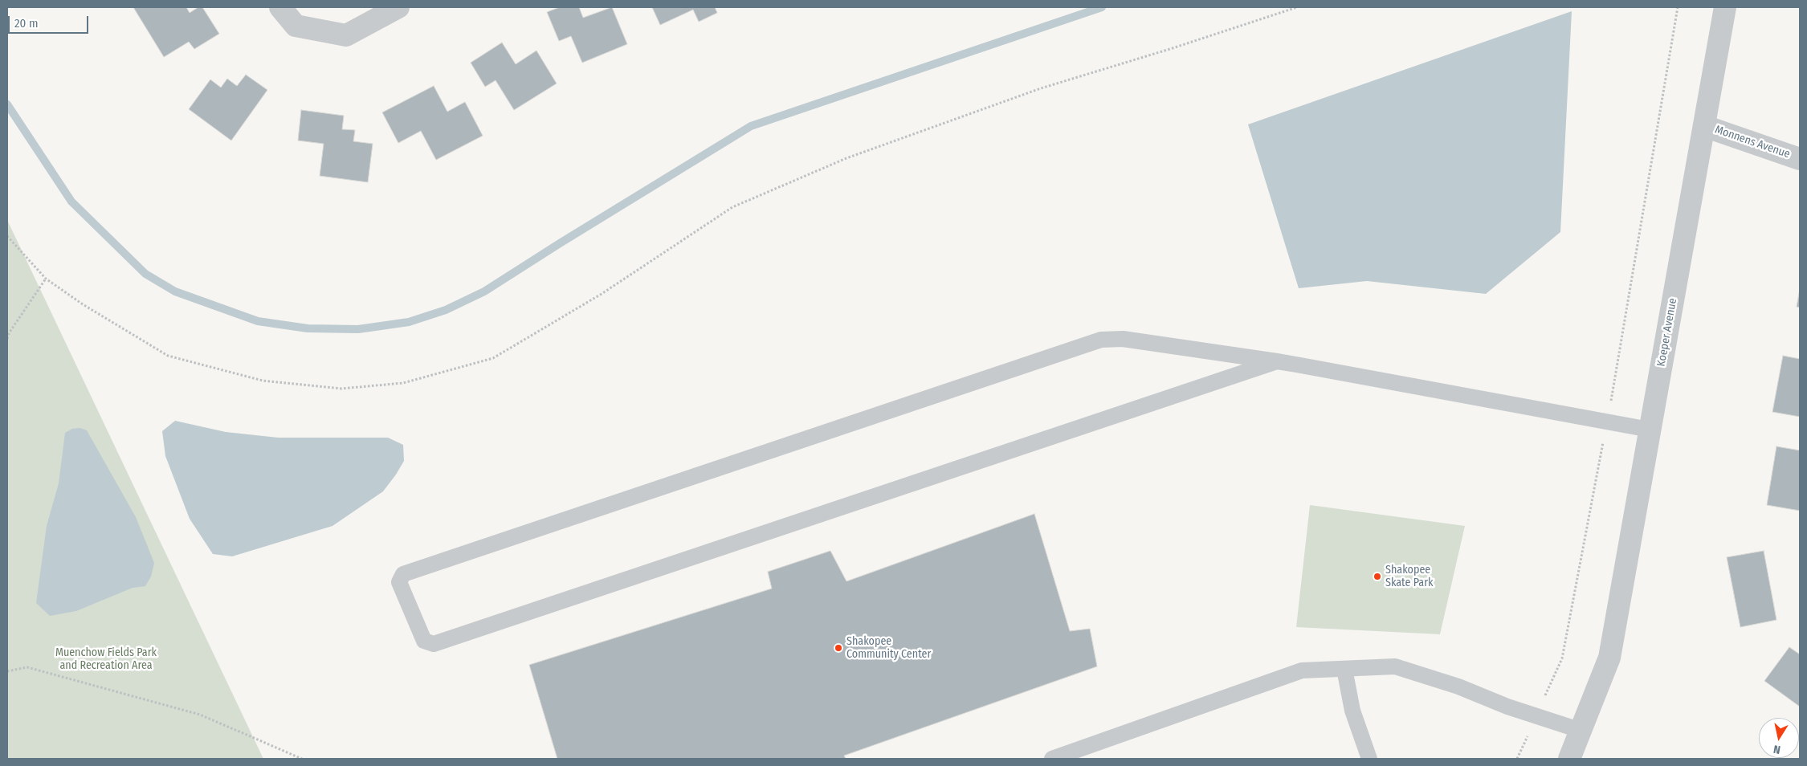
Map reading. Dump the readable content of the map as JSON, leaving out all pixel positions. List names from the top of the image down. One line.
{"streets":{"street":["Monnens Avenue","Koeper Avenue"]},"crossings":[["Monnens Avenue","Koeper Avenue"]],"parks":["Muenchow Fields Park and Recreation Area"],"places":["Shakopee Skate Park","Shakopee Community Center"],"scale_bar":"20 m","north":"bottom"}
